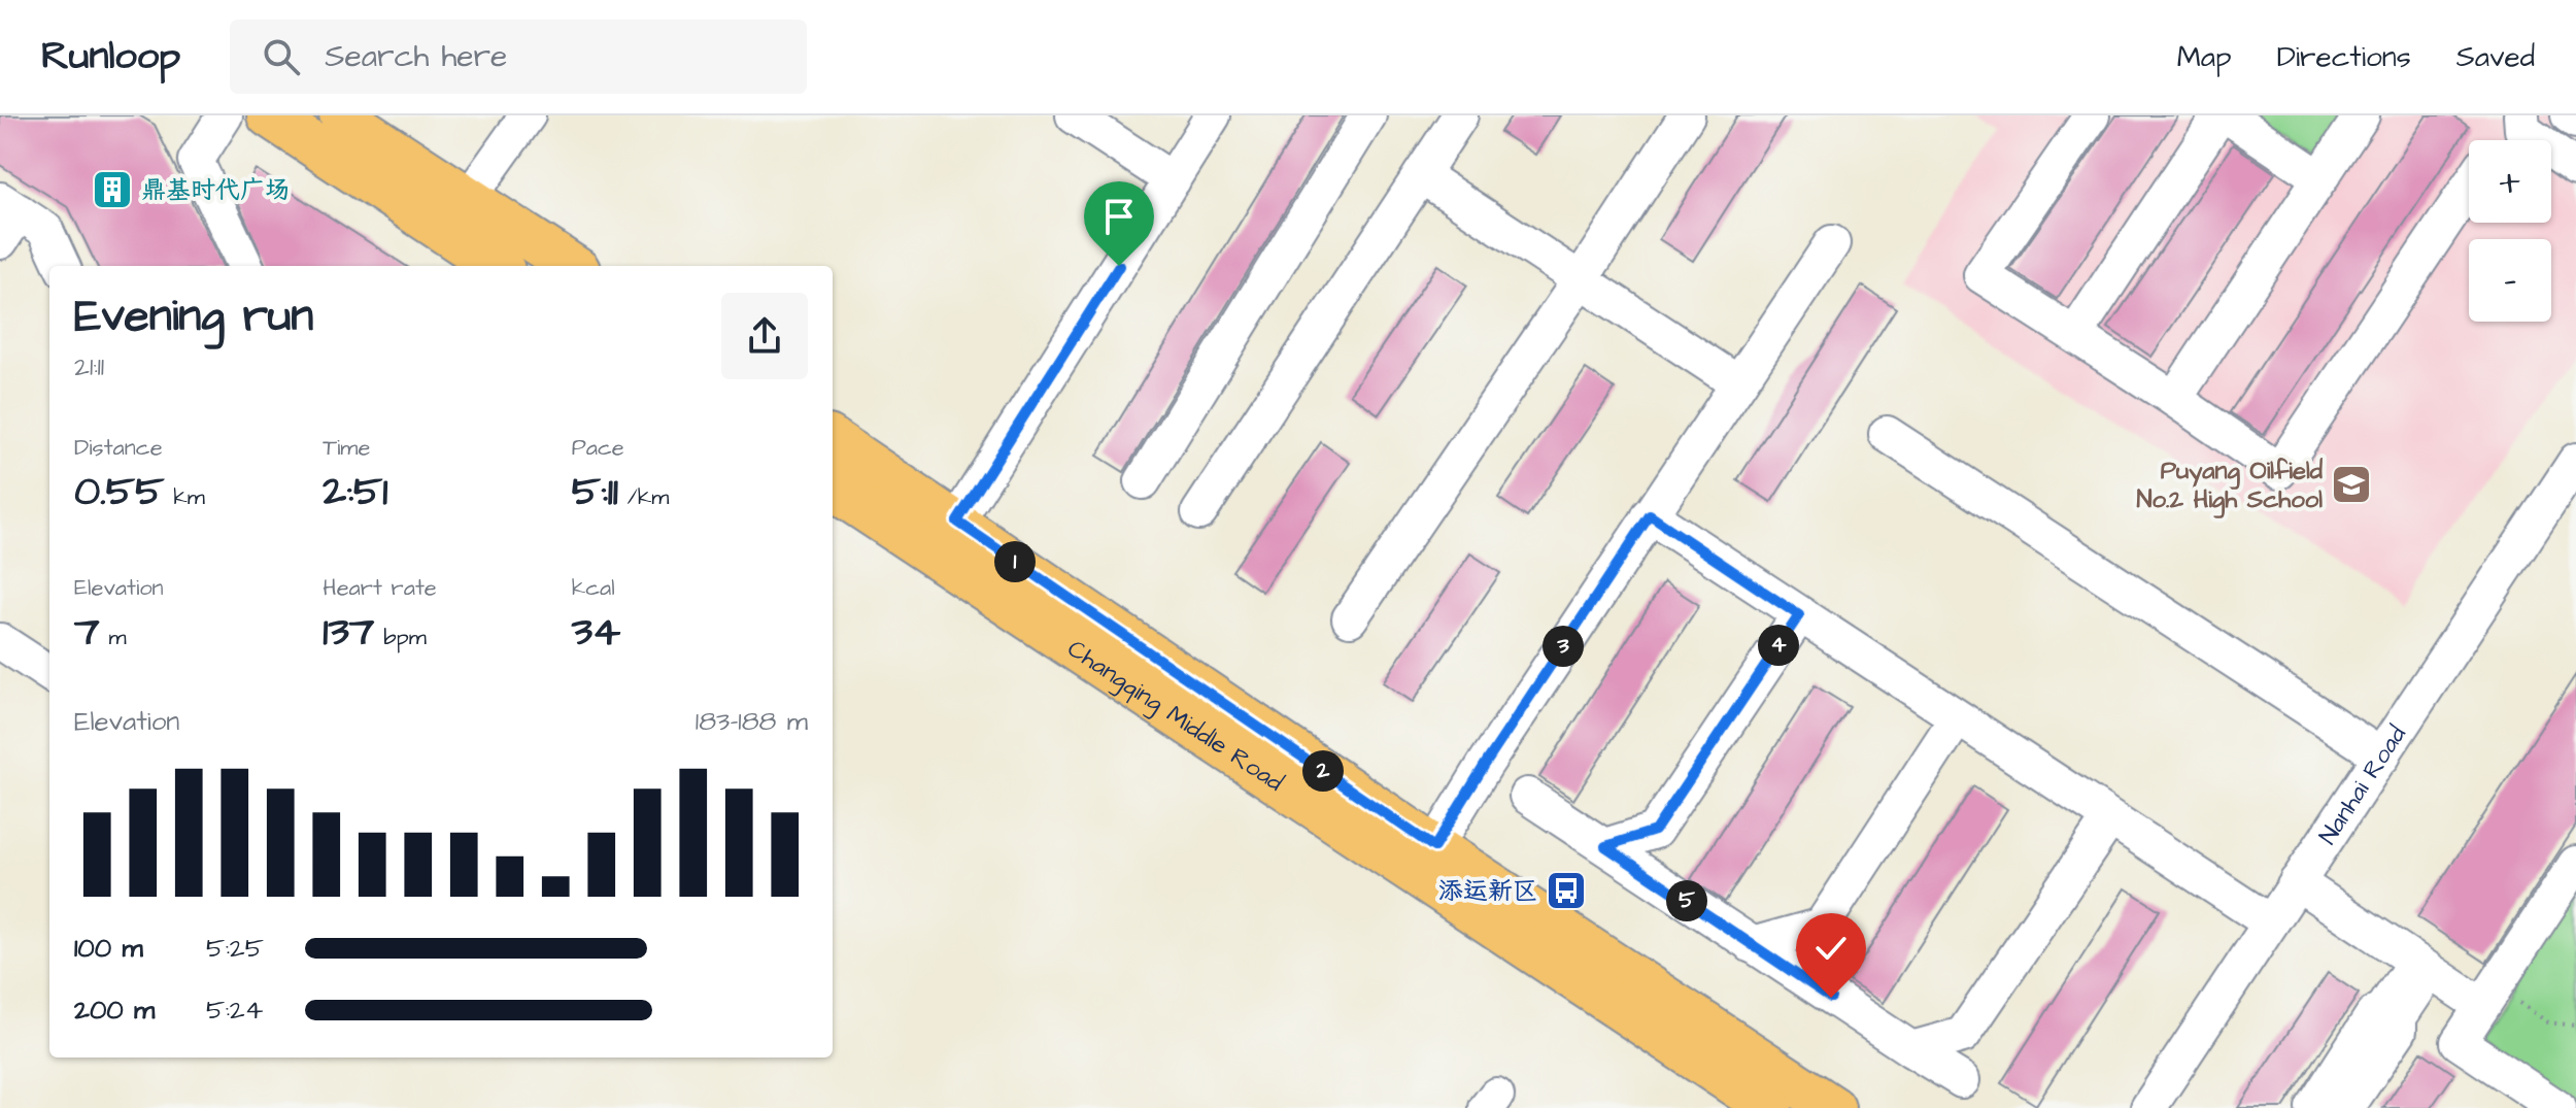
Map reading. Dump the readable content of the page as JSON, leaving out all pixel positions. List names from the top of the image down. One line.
{"streets":{"main road":["Changqing Middle Road"],"street":["Nanhai Road"]},"places":{"building":["鼎基时代广场"],"school or university":["Puyang Oilfield No.2 High School"],"bus stop":["添运新区"]},"page":{"header":"Runloop","search":"Search here","nav":["Map","Directions","Saved"],"map_buttons":["+","−"],"heading":["Evening run","21:11"],"stats":[["Distance","0.55 km"],["Time","2:51"],["Pace","5:11 /km"],["Elevation","7 m"],["Heart rate","137 bpm"],["kcal","34"]],"pins":["1","4","3","2","5"],"chart":["Elevation","183–188 m"],"list":[{"name":"100 m","note":"5:25"},{"name":"200 m","note":"5:24"}]}}
